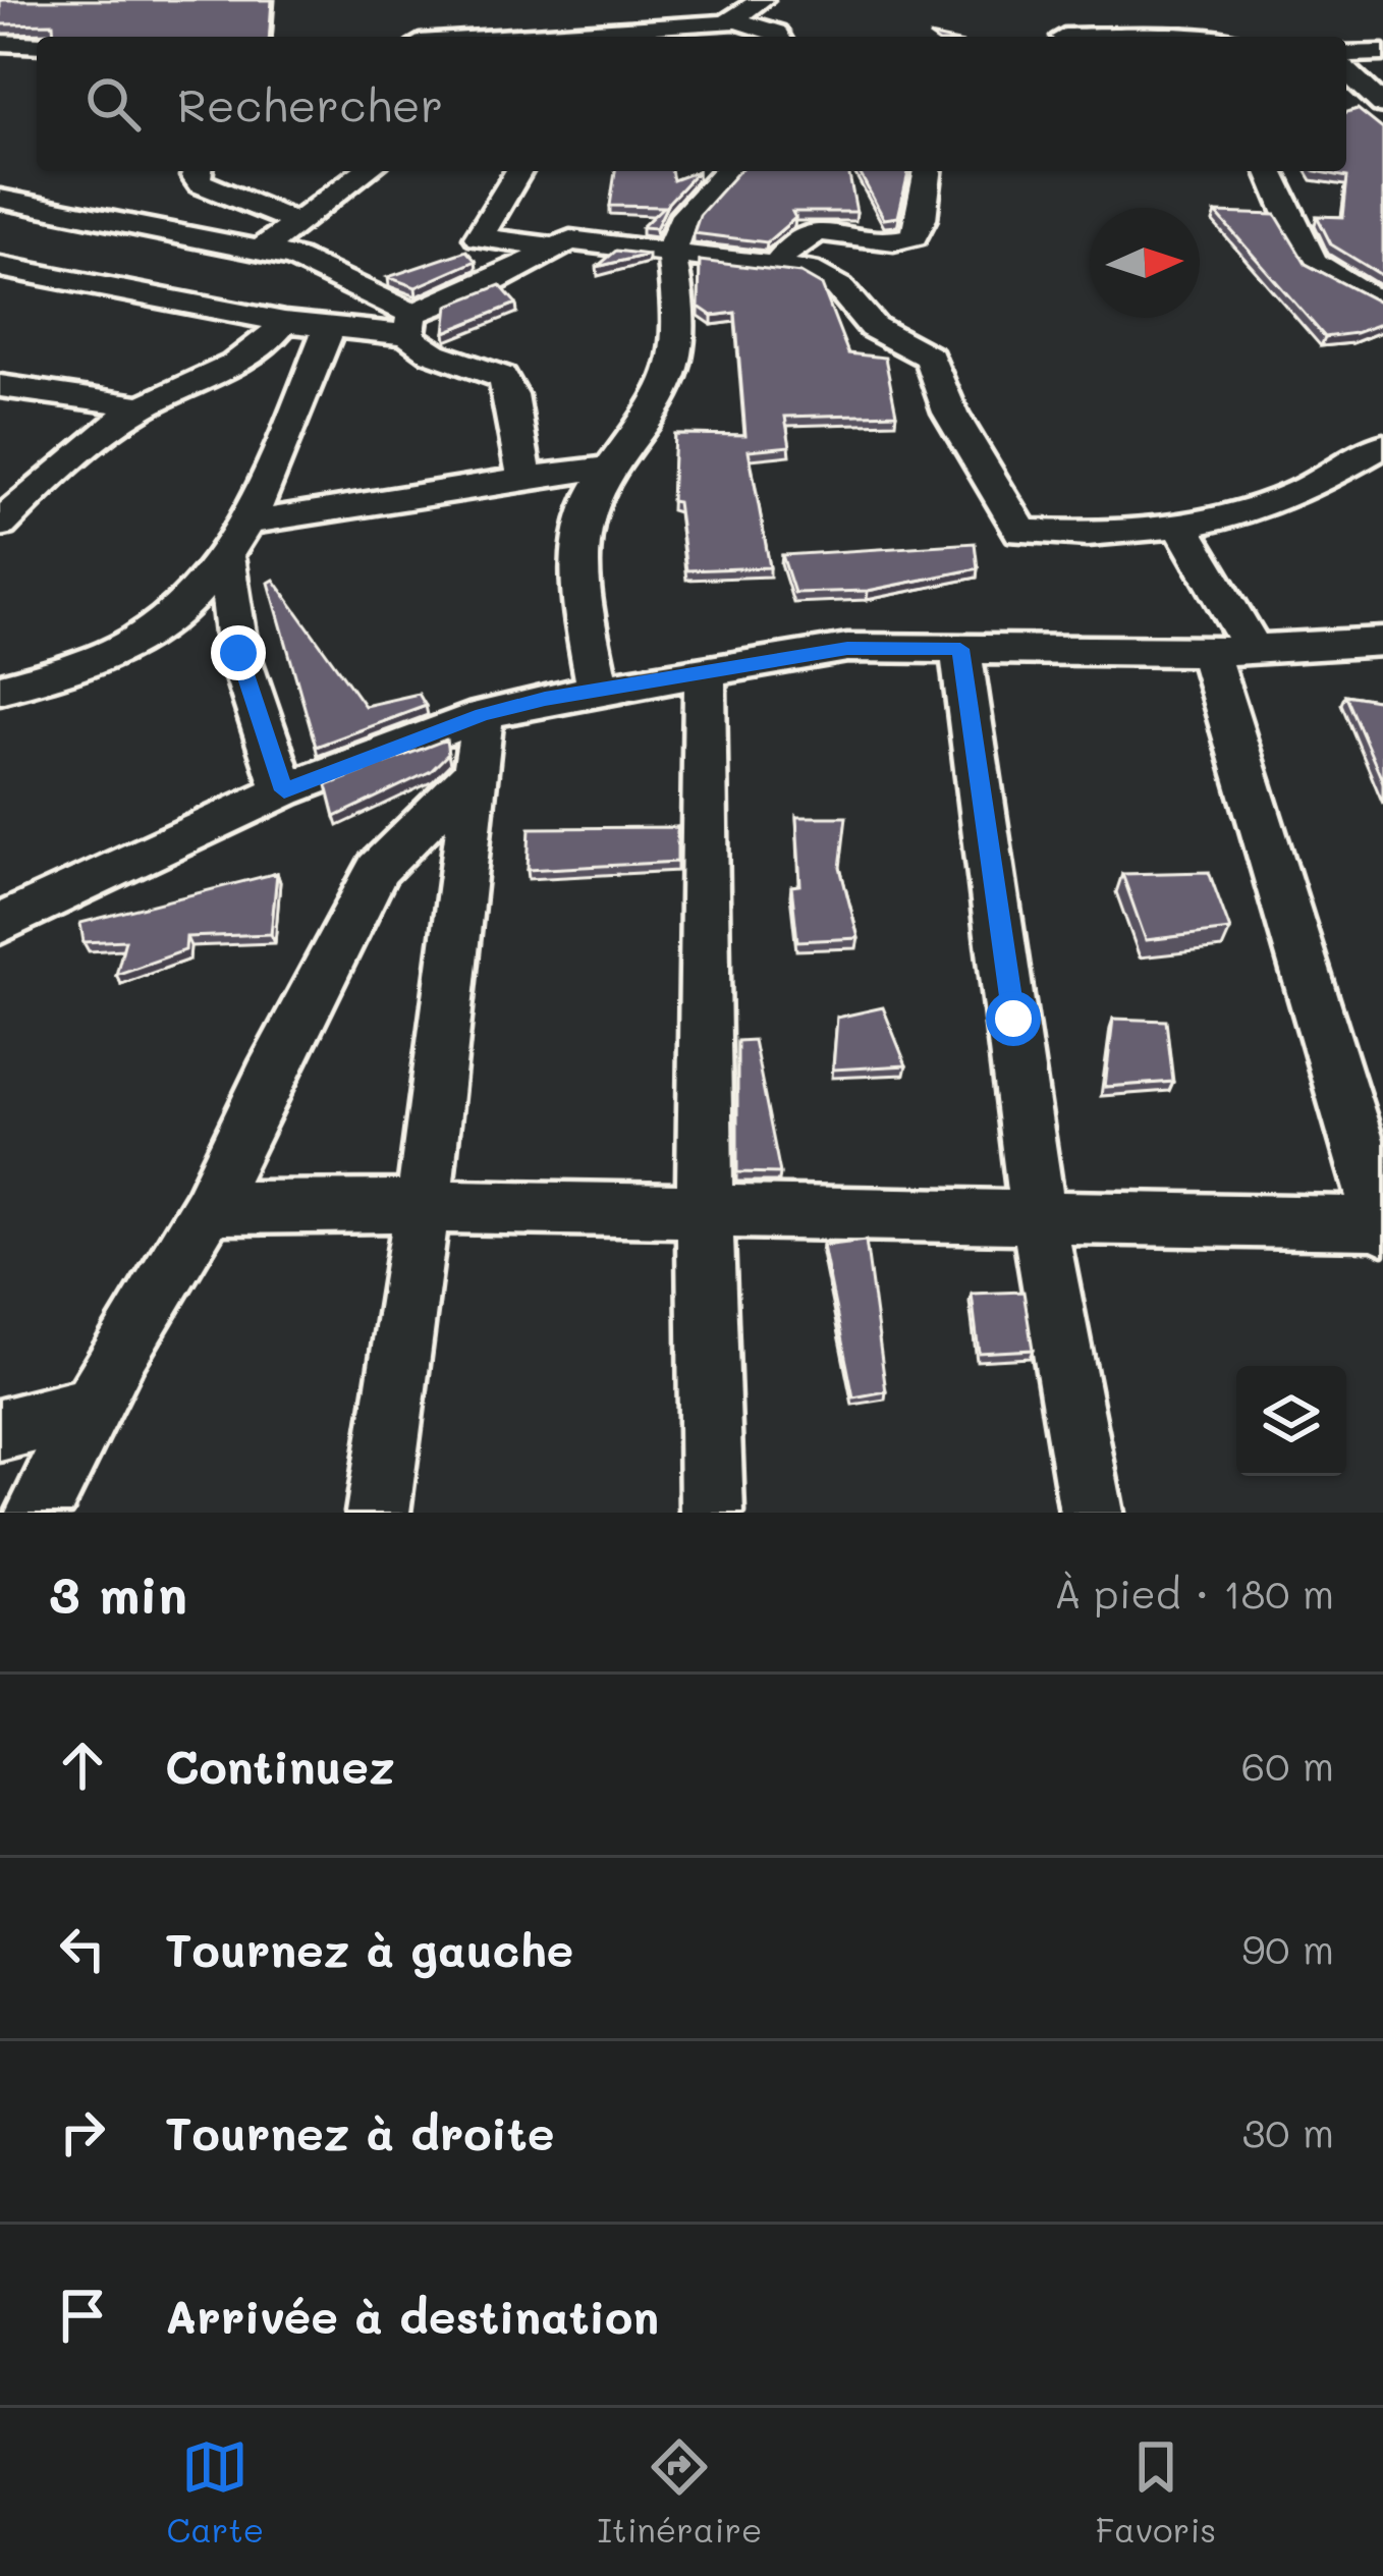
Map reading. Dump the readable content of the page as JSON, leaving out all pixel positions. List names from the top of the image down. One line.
{"north":"right","page":{"search":"Rechercher","heading":["3 min","À pied · 180 m"],"list":[["Continuez","60 m"],["Tournez à gauche","90 m"],["Tournez à droite","30 m"],"Arrivée à destination"],"nav":["Carte","Itinéraire","Favoris"]}}
